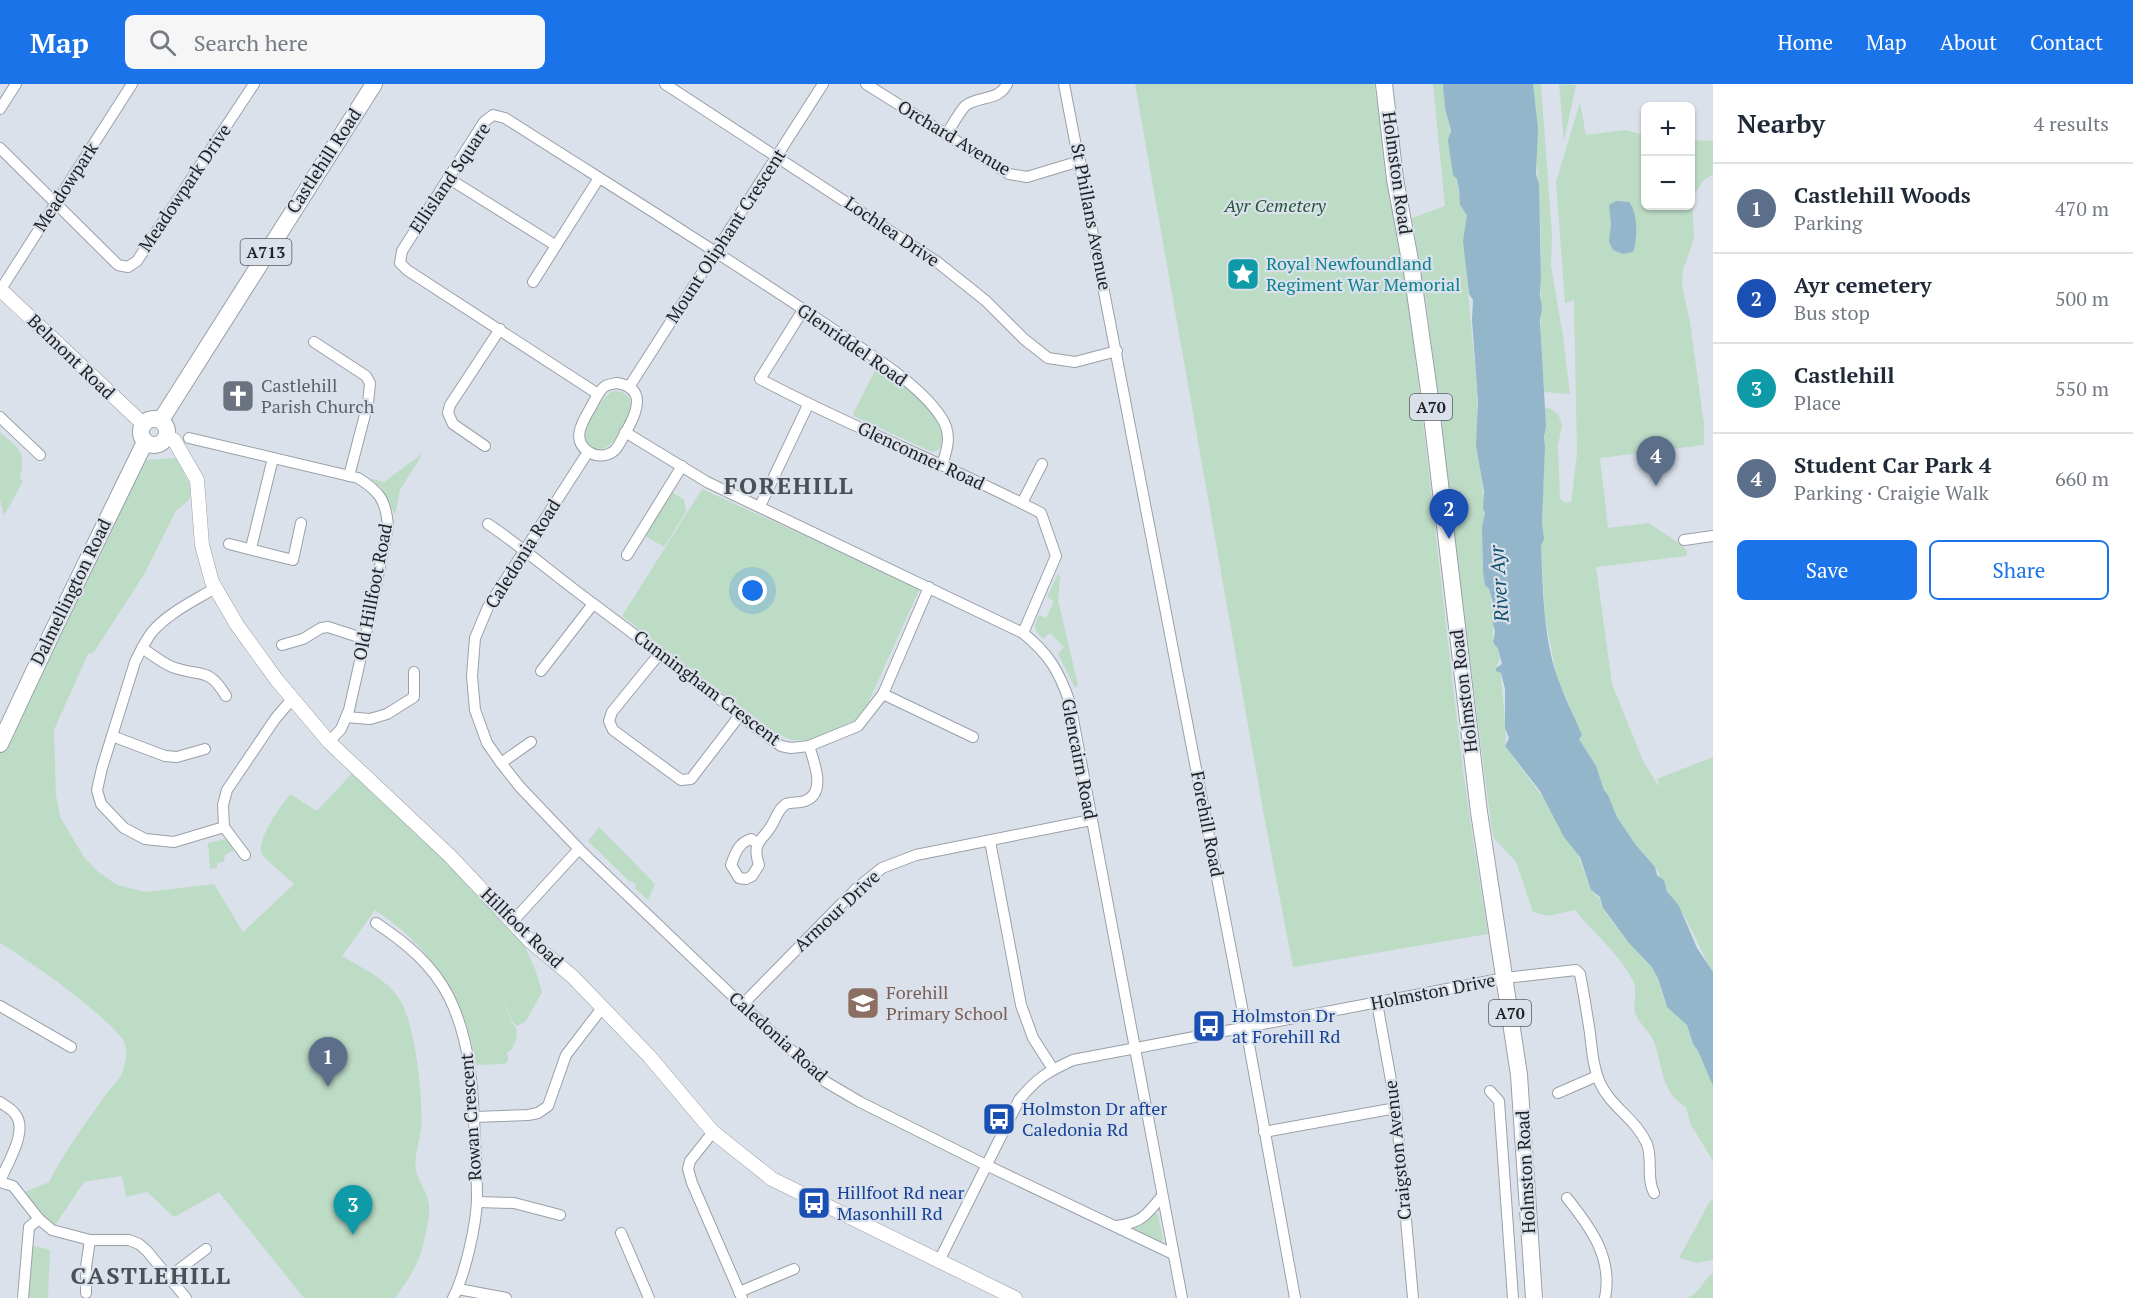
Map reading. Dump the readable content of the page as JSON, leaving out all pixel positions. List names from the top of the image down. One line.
{"streets":{"main road":["Castlehill Road","Holmston Road","A713","A70","Dalmellington Road"],"street":["Orchard Avenue","Ellisland Square","Meadowpark","Meadowpark Drive","St Phillans Avenue","Lochlea Drive","Mount Oliphant Crescent","Glenriddel Road","Belmont Road","Glenconner Road","Caledonia Road","Old Hillfoot Road","Cunningham Crescent","Glencairn Road","Forehill Road","Armour Drive","Hillfoot Road","Holmston Drive","Rowan Crescent","Craigston Avenue"]},"crossings":[["Orchard Avenue","St Phillans Avenue"],["Castlehill Road","Belmont Road"],["Castlehill Road","Dalmellington Road"],["Castlehill Road","Hillfoot Road"],["Holmston Road","Holmston Drive"],["Ellisland Square","Mount Oliphant Crescent"],["Ellisland Square","Glenriddel Road"],["Ellisland Square","Caledonia Road"],["Ellisland Square","Glencairn Road"],["Meadowpark","Meadowpark Drive"],["Meadowpark","Belmont Road"],["St Phillans Avenue","Lochlea Drive"],["St Phillans Avenue","Forehill Road"],["Lochlea Drive","Mount Oliphant Crescent"],["Lochlea Drive","Forehill Road"],["Mount Oliphant Crescent","Glenriddel Road"],["Mount Oliphant Crescent","Caledonia Road"],["Mount Oliphant Crescent","Glencairn Road"],["Glenriddel Road","Glenconner Road"],["Belmont Road","Dalmellington Road"],["Belmont Road","Hillfoot Road"],["Glenconner Road","Glencairn Road"],["Caledonia Road","Cunningham Crescent"],["Caledonia Road","Glencairn Road"],["Caledonia Road","Armour Drive"],["Caledonia Road","Holmston Drive"],["Dalmellington Road","Hillfoot Road"],["Old Hillfoot Road","Hillfoot Road"],["Cunningham Crescent","Glencairn Road"],["Glencairn Road","Armour Drive"],["Glencairn Road","Holmston Drive"],["Forehill Road","Holmston Drive"],["Hillfoot Road","Holmston Drive"],["Holmston Drive","Craigston Avenue"]],"districts":["FOREHILL","CASTLEHILL"],"water":["River Ayr"],"parks":["Ayr Cemetery"],"places":{"place":["Royal Newfoundland Regiment War Memorial"],"church":["Castlehill Parish Church"],"school or university":["Forehill Primary School"],"bus stop":["Holmston Dr at Forehill Rd","Holmston Dr after Caledonia Rd","Hillfoot Rd near Masonhill Rd"]},"page":{"header":"Map","search":"Search here","nav":["Home","Map","About","Contact"],"heading":["Nearby","4 results"],"map_buttons":["+","−"],"list":[{"mark":"1","name":"Castlehill Woods","note":"Parking","value":"470 m"},{"mark":"2","name":"Ayr cemetery","note":"Bus stop","value":"500 m"},{"mark":"3","name":"Castlehill","note":"Place","value":"550 m"},{"mark":"4","name":"Student Car Park 4","note":"Parking · Craigie Walk","value":"660 m"}],"pins":["4","2","1","3"],"buttons":["Save","Share"]}}
